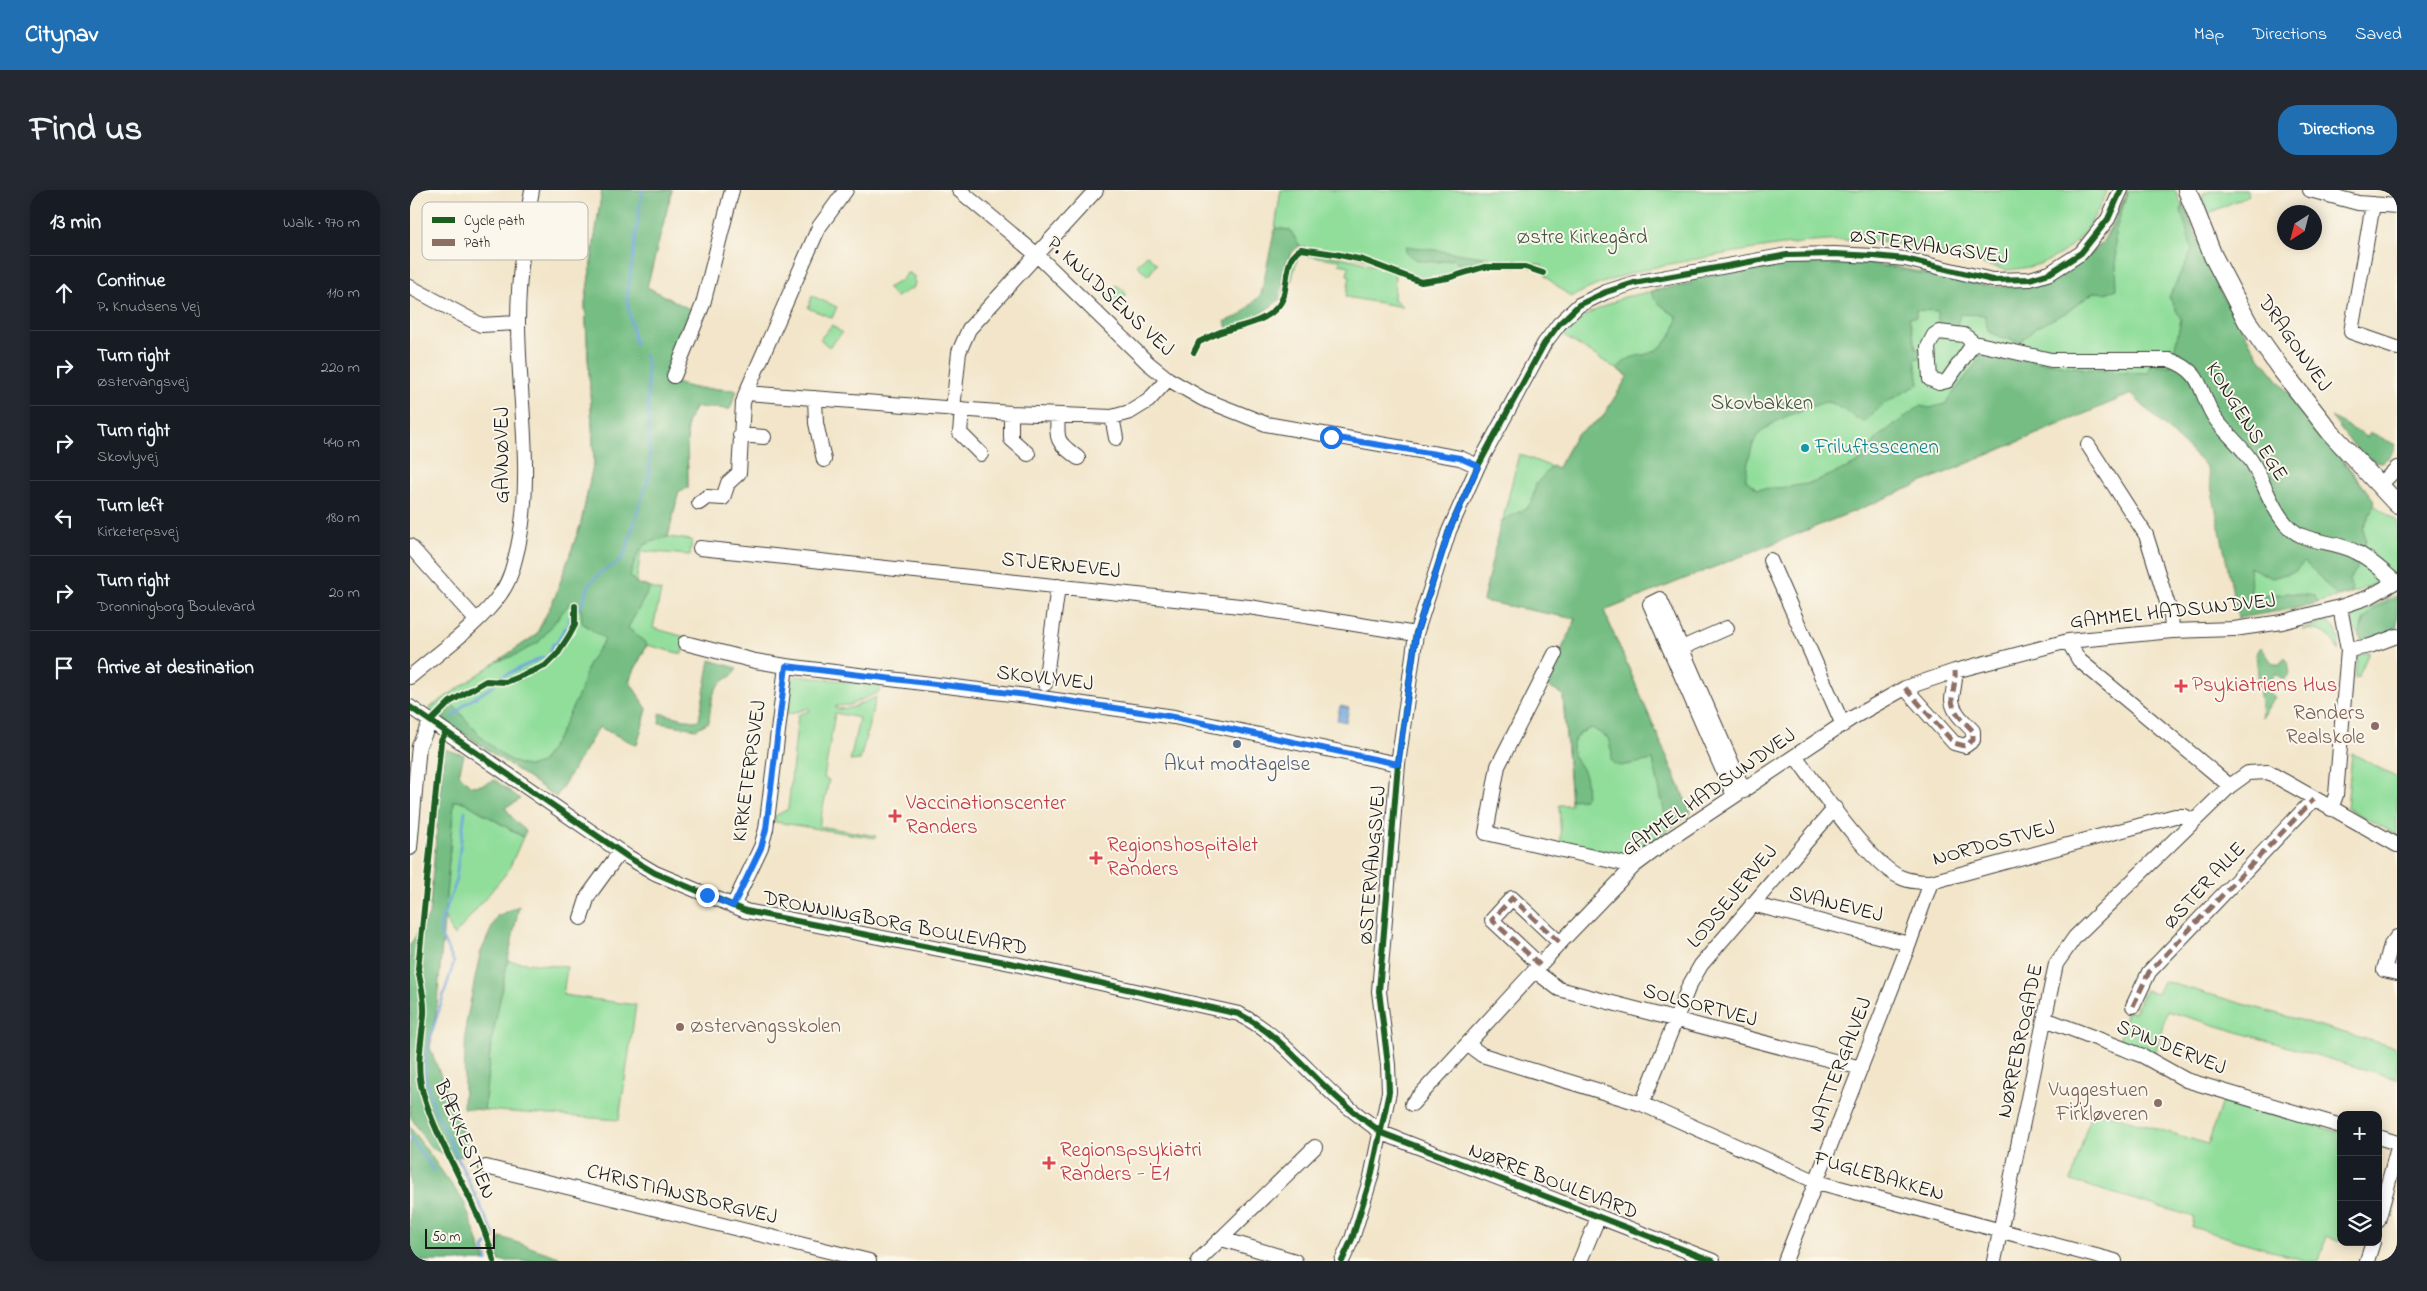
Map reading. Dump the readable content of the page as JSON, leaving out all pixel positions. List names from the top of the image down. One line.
{"streets":{"main road":["DRAGONVEJ"],"street":["ØSTERVANGSVEJ","P. KNUDSENS VEJ","KONGENS EGE","GAVNØVEJ","STJERNEVEJ","GAMMEL HADSUNDVEJ","SKOVLYVEJ","KIRKETERPSVEJ","NORDOSTVEJ","ØSTER ALLE","LODSEJERVEJ","SVANEVEJ","DRONNINGBORG BOULEVARD","SOLSORTVEJ","NØRREBROGADE","SPINDERVEJ","NATTERGALVEJ","FUGLEBAKKEN","NØRRE BOULEVARD","CHRISTIANSBORGVEJ"],"cycle path":["BÆKKESTIEN"]},"crossings":[["ØSTERVANGSVEJ","P. KNUDSENS VEJ"],["ØSTERVANGSVEJ","STJERNEVEJ"],["ØSTERVANGSVEJ","SKOVLYVEJ"],["ØSTERVANGSVEJ","DRONNINGBORG BOULEVARD"],["ØSTERVANGSVEJ","NØRRE BOULEVARD"],["KONGENS EGE","GAMMEL HADSUNDVEJ"],["GAMMEL HADSUNDVEJ","NORDOSTVEJ"],["GAMMEL HADSUNDVEJ","SOLSORTVEJ"],["GAMMEL HADSUNDVEJ","FUGLEBAKKEN"],["SKOVLYVEJ","KIRKETERPSVEJ"],["KIRKETERPSVEJ","DRONNINGBORG BOULEVARD"],["NORDOSTVEJ","LODSEJERVEJ"],["NORDOSTVEJ","NØRREBROGADE"],["NORDOSTVEJ","NATTERGALVEJ"],["ØSTER ALLE","NØRREBROGADE"],["LODSEJERVEJ","SVANEVEJ"],["LODSEJERVEJ","SOLSORTVEJ"],["SVANEVEJ","NATTERGALVEJ"],["DRONNINGBORG BOULEVARD","NØRRE BOULEVARD"],["SOLSORTVEJ","NATTERGALVEJ"],["NØRREBROGADE","SPINDERVEJ"],["NØRREBROGADE","FUGLEBAKKEN"],["NATTERGALVEJ","FUGLEBAKKEN"]],"parks":["Østre Kirkegård","Skovbakken"],"places":{"other":["Friluftsscenen","Randers Realskole","Akut modtagelse","Østervangsskolen","Vuggestuen Firkløveren"],"health":["Psykiatriens Hus","Vaccinationscenter Randers","Regionshospitalet Randers","Regionspsykiatri Randers - E1"]},"legend":["Cycle path","Path"],"scale_bar":"50 m","north":"bottom left","page":{"header":"Citynav","nav":["Map","Directions","Saved"],"title":"Find us","buttons":"Directions","heading":["13 min","Walk · 970 m"],"list":[["Continue","P. Knudsens Vej","110 m"],["Turn right","Østervangsvej","220 m"],["Turn right","Skovlyvej","440 m"],["Turn left","Kirketerpsvej","180 m"],["Turn right","Dronningborg Boulevard","20 m"],"Arrive at destination"],"map_buttons":["+","−"],"scale":"50 m"}}
